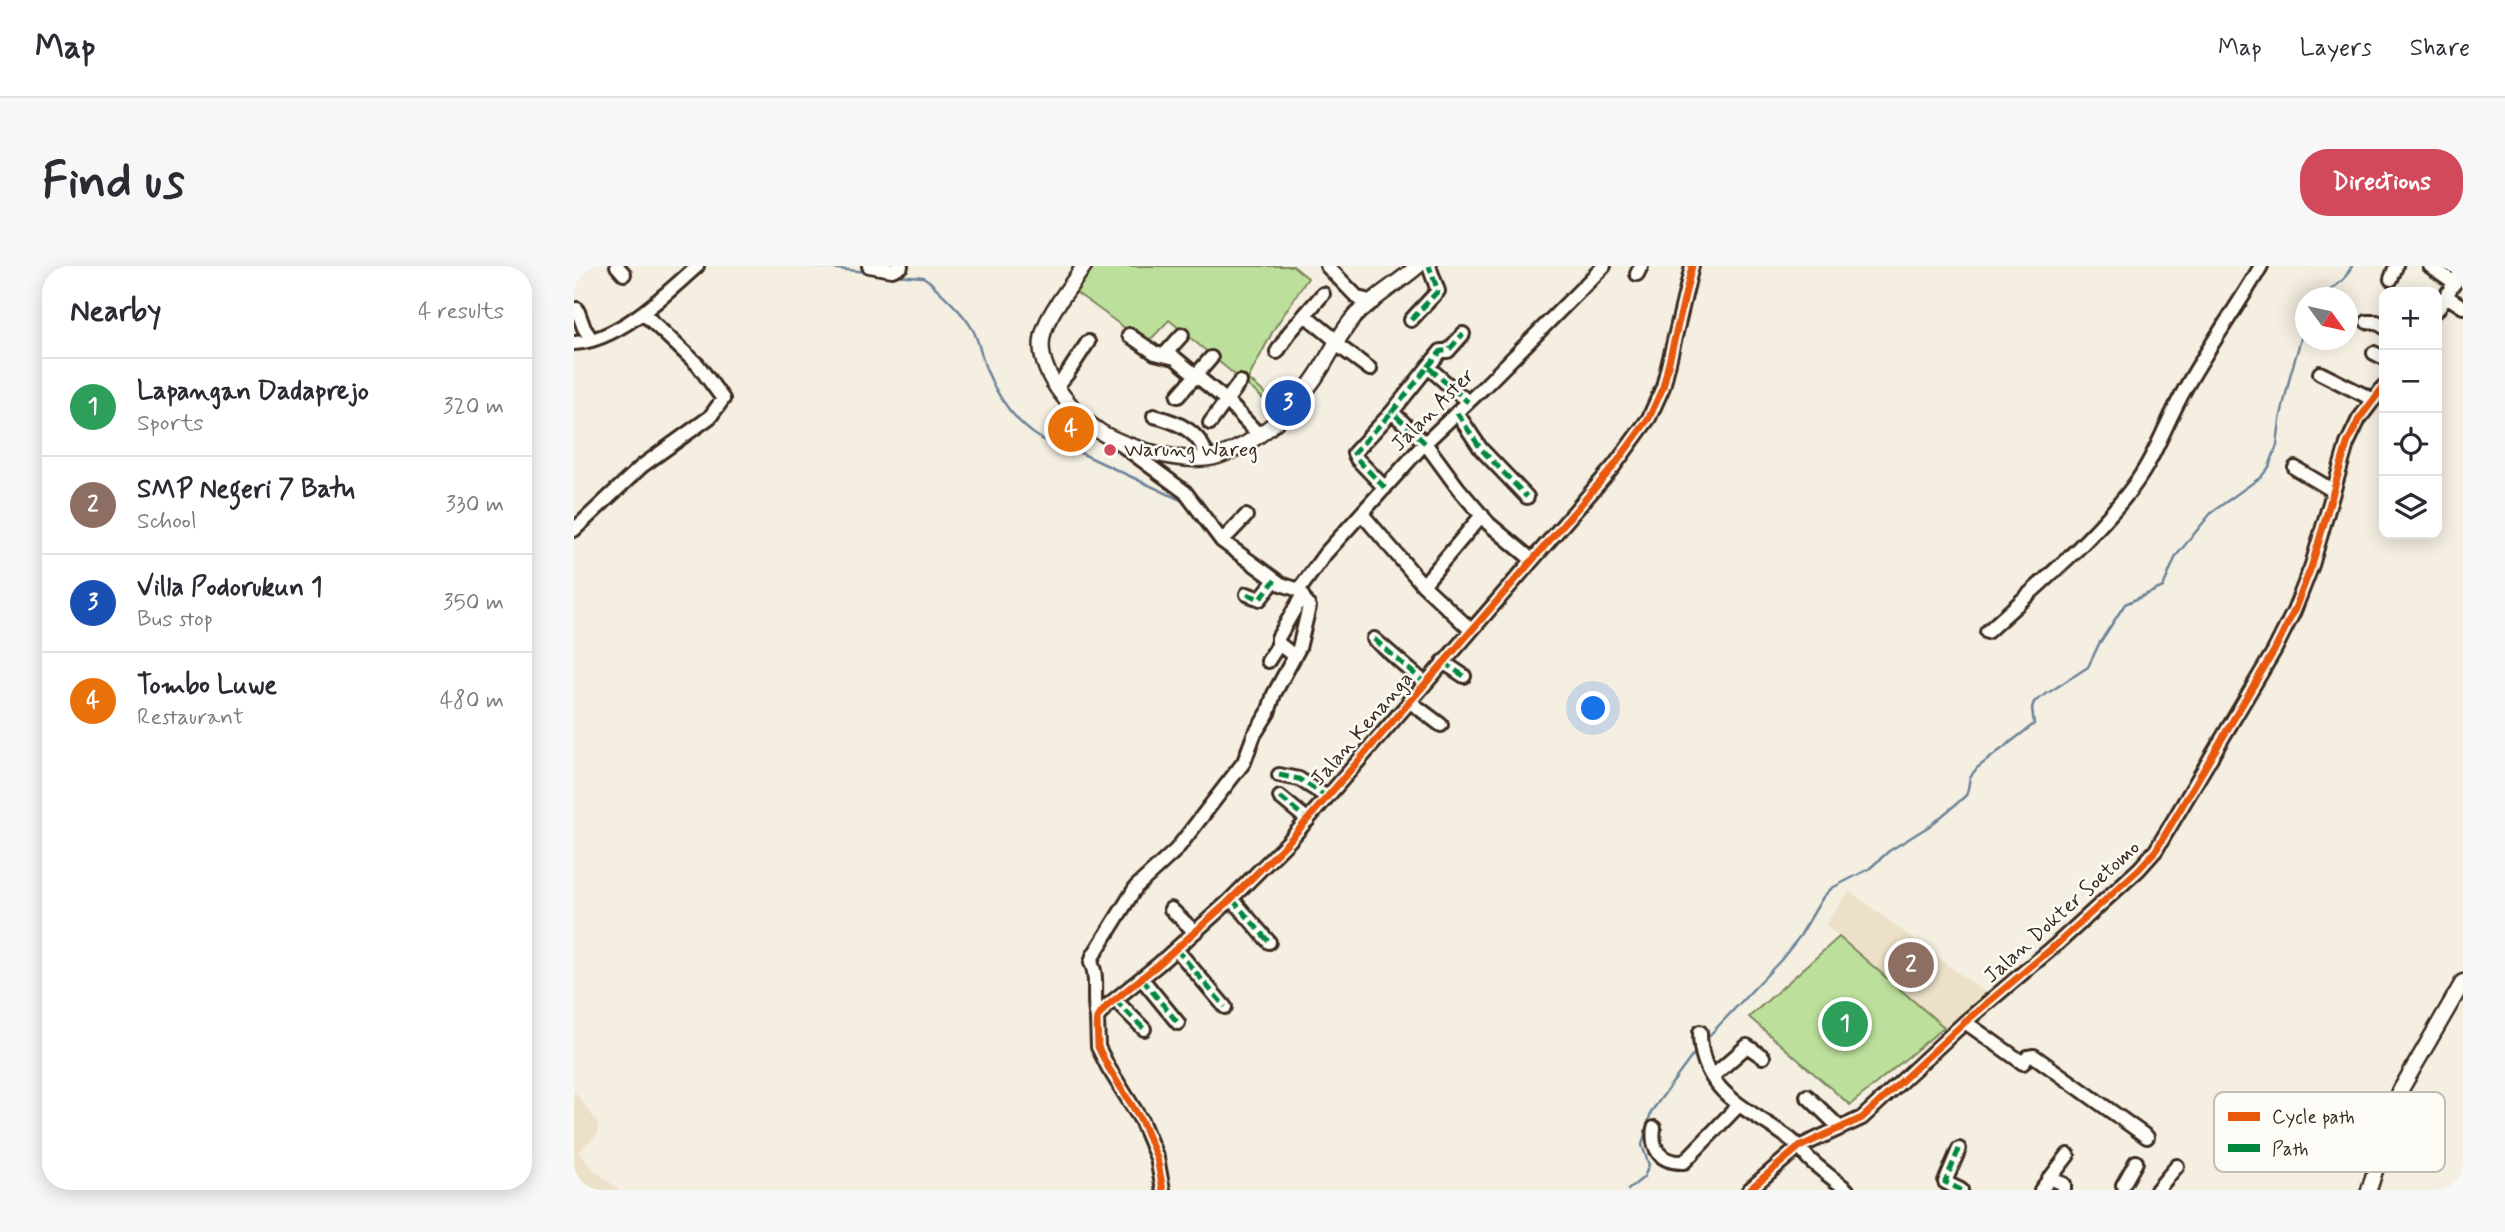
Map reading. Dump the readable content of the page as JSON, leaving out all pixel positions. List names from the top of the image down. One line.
{"streets":{"street":["Jalan Aster","Jalan Kenanga","Jalan Dokter Soetomo"]},"places":["Warung Wareg"],"legend":["Cycle path","Path"],"north":"bottom right","page":{"header":"Map","nav":["Map","Layers","Share"],"buttons":"Directions","title":"Find us","heading":["Nearby","4 results"],"map_buttons":["+","−"],"list":[{"mark":"1","name":"Lapangan Dadaprejo","note":"Sports","value":"320 m"},{"mark":"2","name":"SMP Negeri 7 Batu","note":"School","value":"330 m"},{"mark":"3","name":"Villa Podorukun 1","note":"Bus stop","value":"350 m"},{"mark":"4","name":"Tombo Luwe","note":"Restaurant","value":"480 m"}],"pins":["3","4","2","1"]}}
